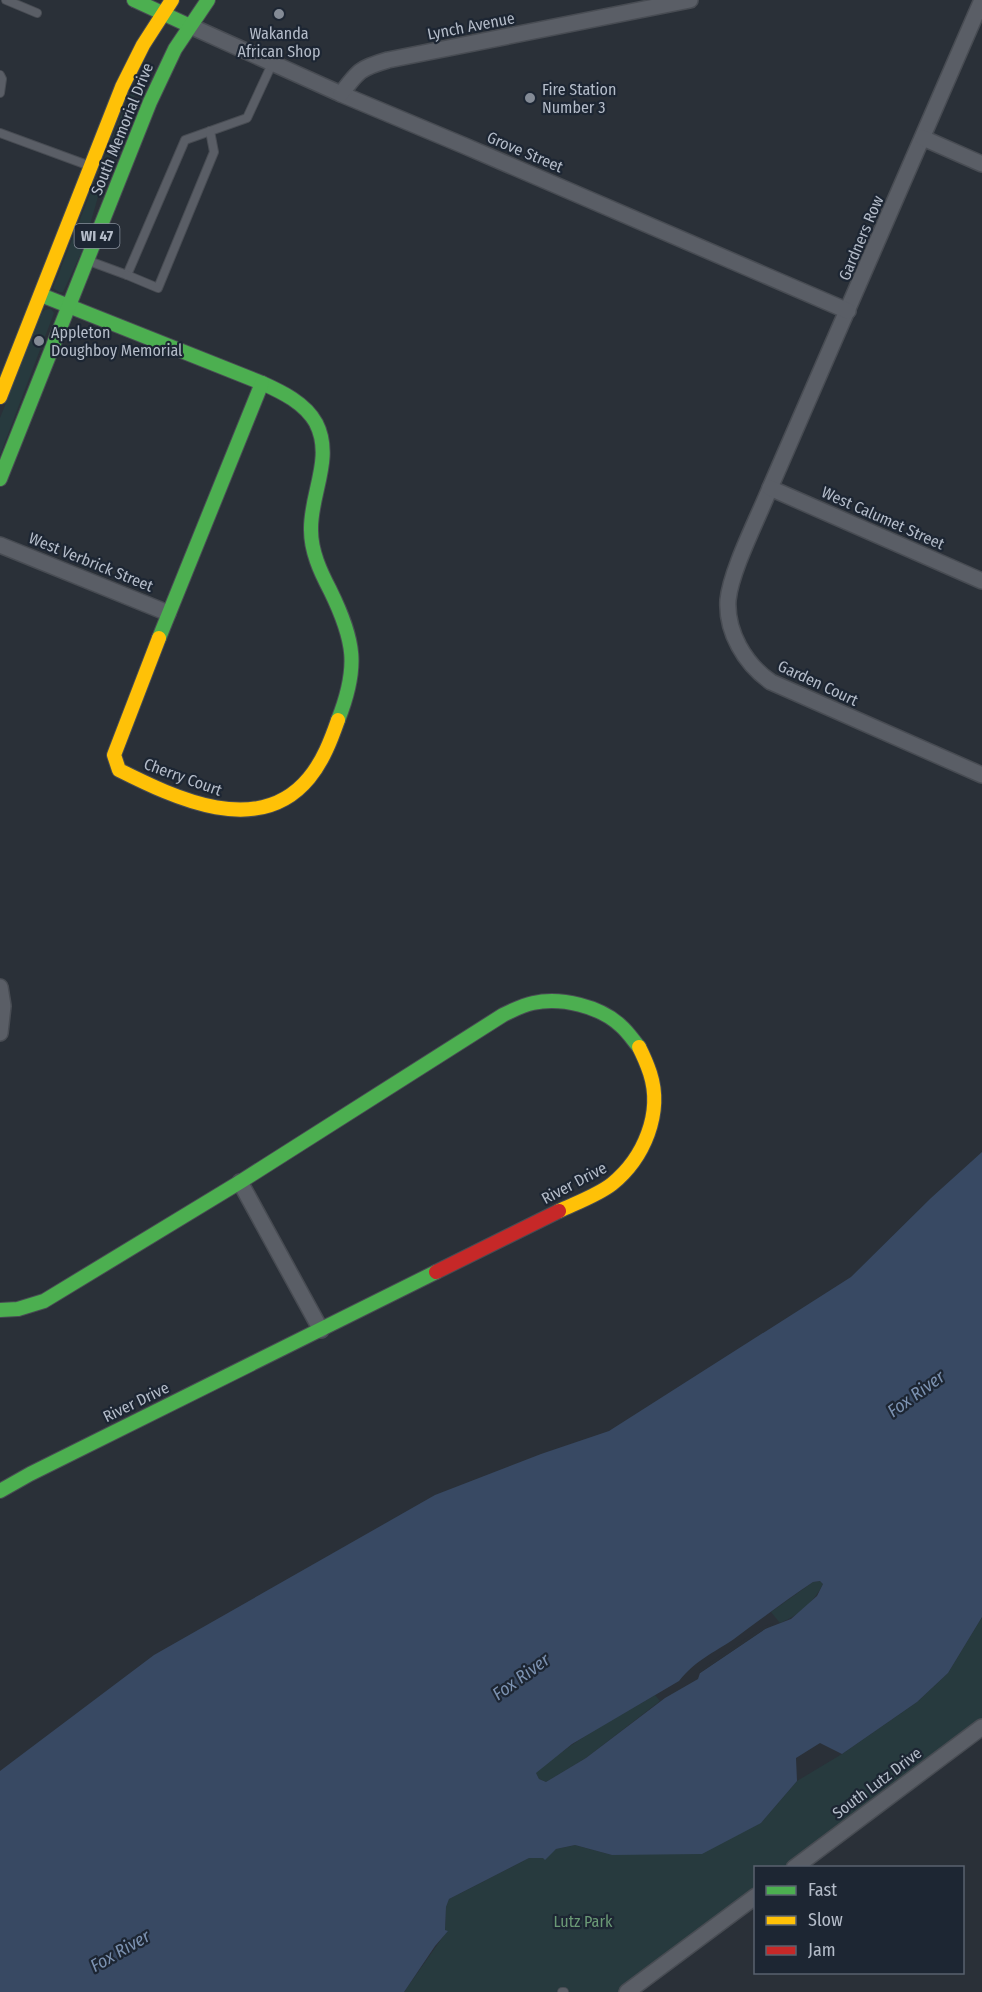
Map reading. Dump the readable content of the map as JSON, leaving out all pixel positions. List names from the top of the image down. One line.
{"streets":{"street":["Lynch Avenue","South Memorial Drive","Grove Street","WI 47","Gardners Row","West Calumet Street","West Verbrick Street","Garden Court","Cherry Court","River Drive","South Lutz Drive"]},"crossings":[["Lynch Avenue","Grove Street"],["South Memorial Drive","Grove Street"],["South Memorial Drive","Cherry Court"],["Grove Street","Gardners Row"],["Gardners Row","West Calumet Street"],["Gardners Row","Garden Court"],["West Calumet Street","Garden Court"],["West Verbrick Street","Cherry Court"]],"water":["Fox River"],"parks":["Lutz Park"],"places":["Wakanda African Shop","Fire Station Number 3","Appleton Doughboy Memorial"],"legend":["Fast","Slow","Jam"]}
